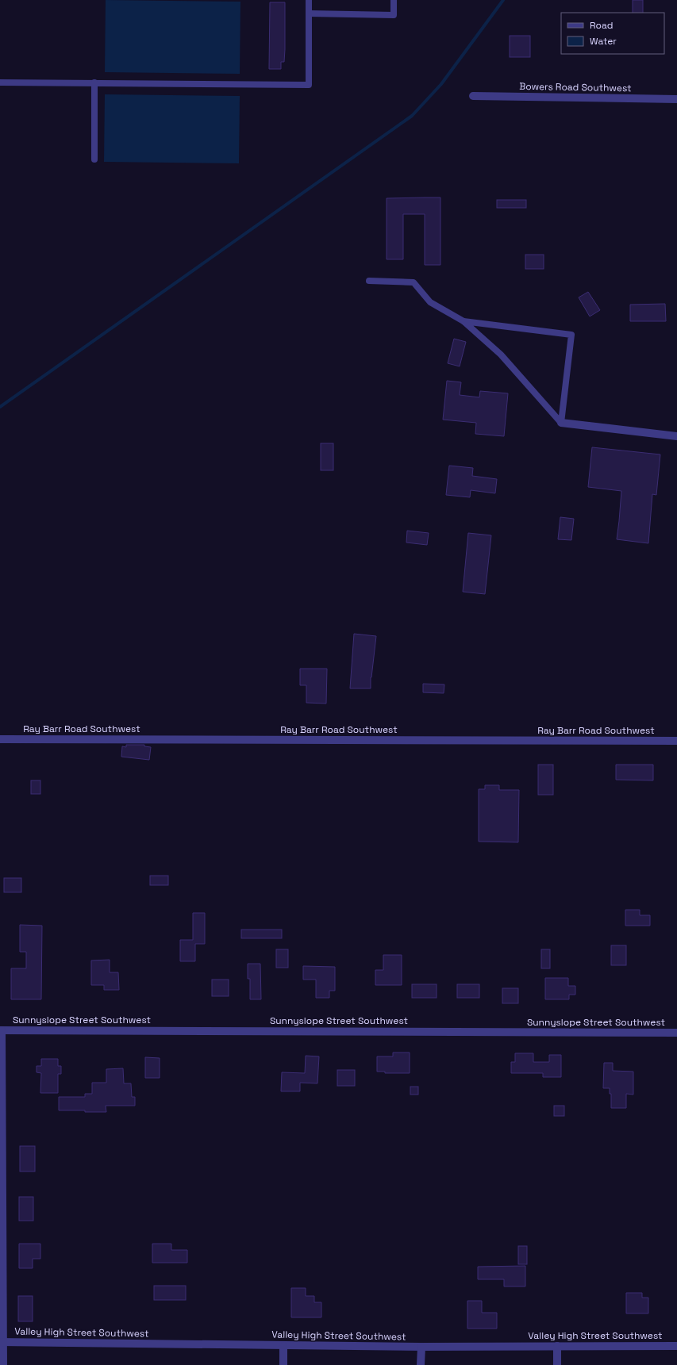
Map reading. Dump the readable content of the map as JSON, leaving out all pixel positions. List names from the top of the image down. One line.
{"streets":{"street":["Bowers Road Southwest","Ray Barr Road Southwest","Sunnyslope Street Southwest","Valley High Street Southwest"]},"legend":["Road","Water"]}
